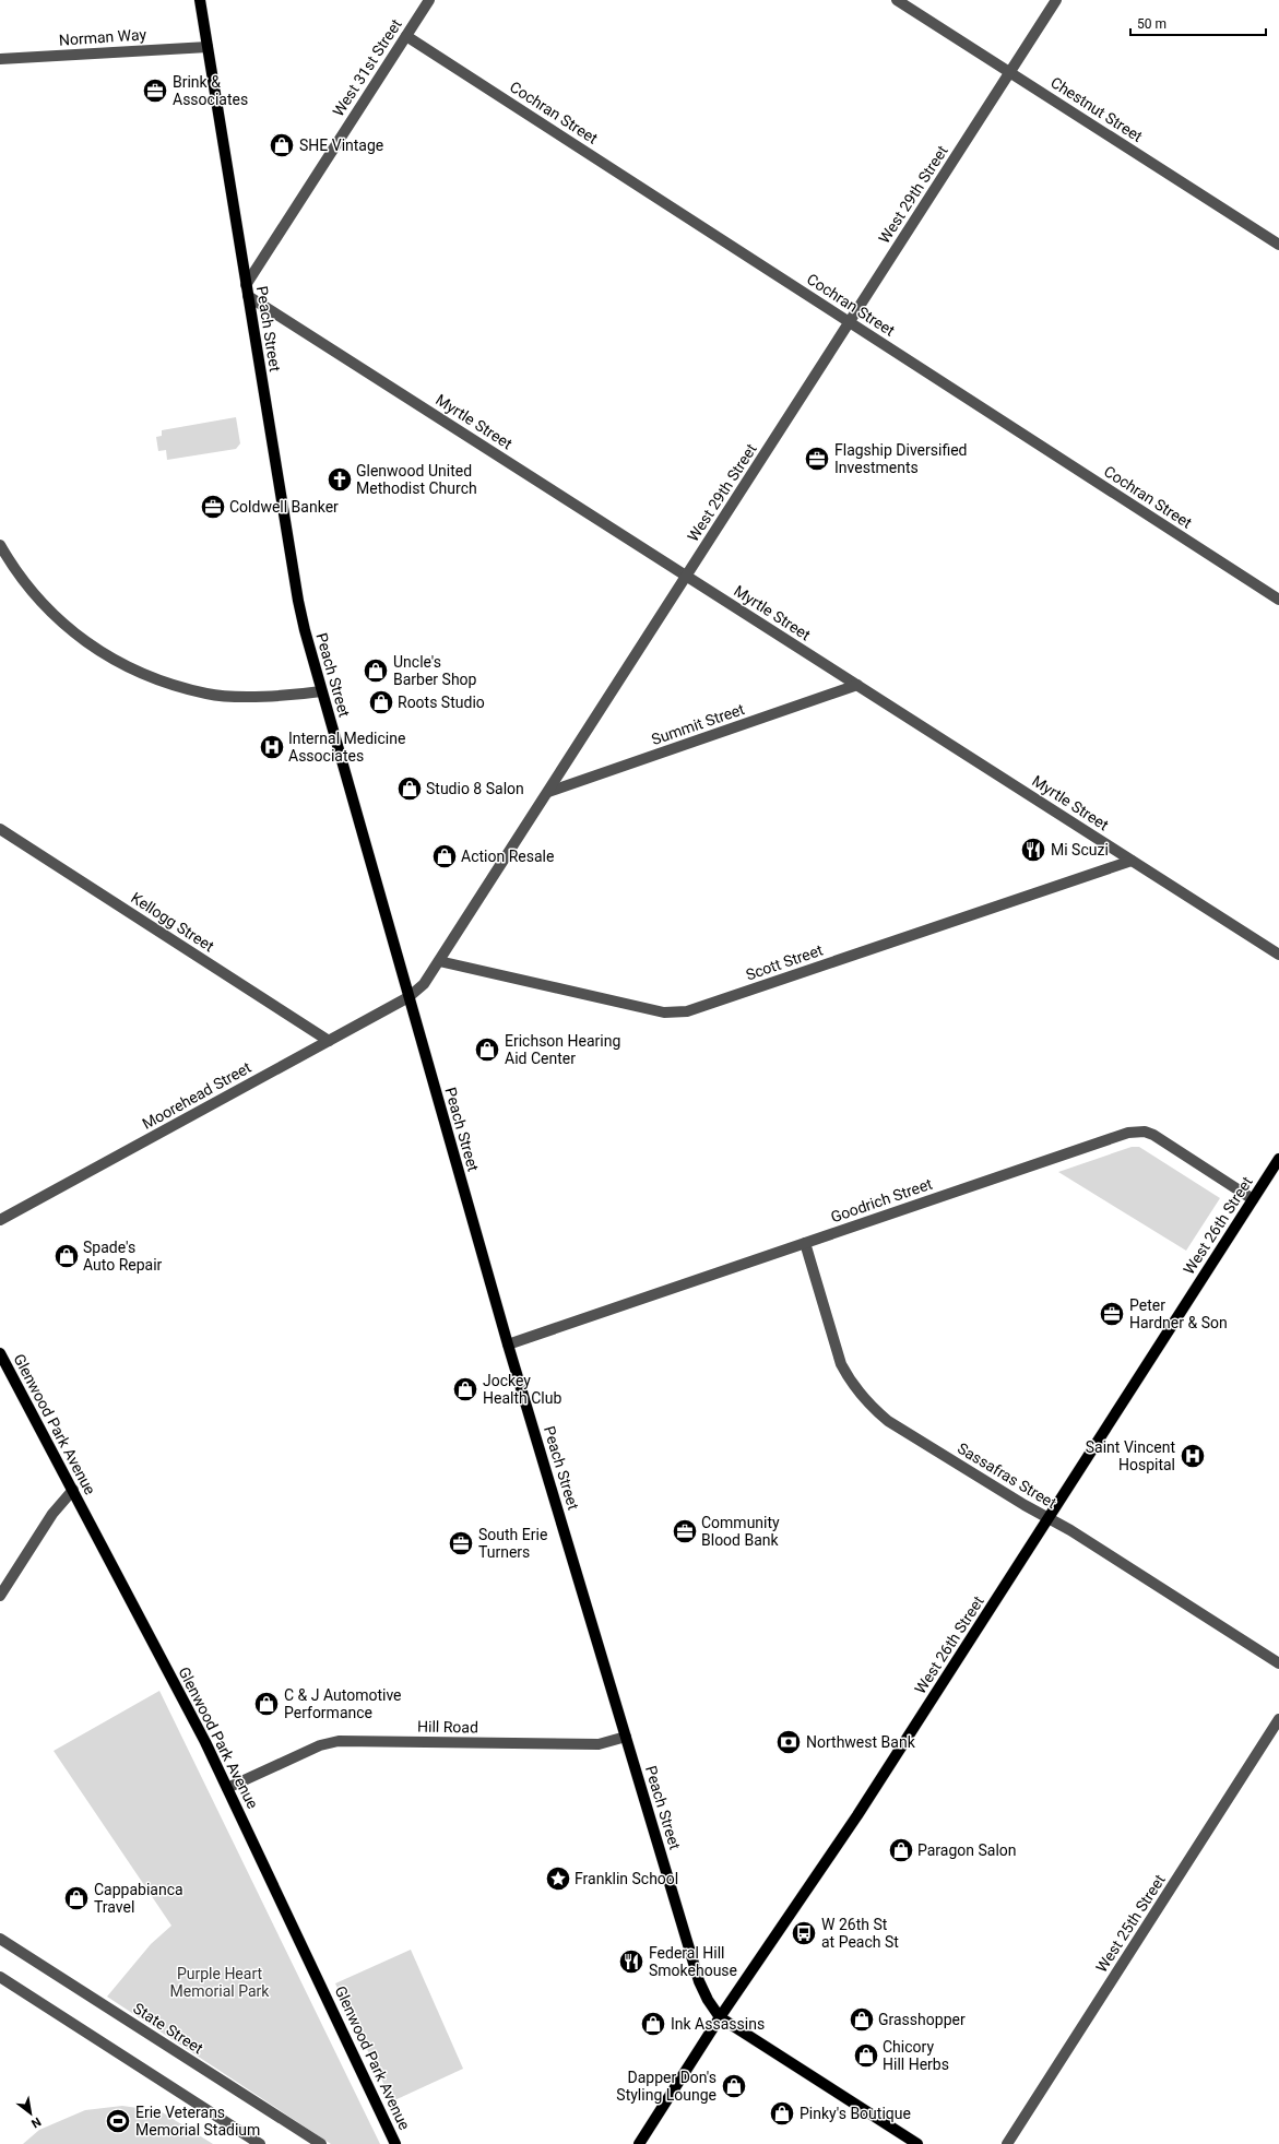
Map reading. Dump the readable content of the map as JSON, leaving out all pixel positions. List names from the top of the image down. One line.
{"streets":{"main road":["Peach Street","West 26th Street","Glenwood Park Avenue"],"street":["Norman Way","West 31st Street","Chestnut Street","Cochran Street","West 29th Street","Myrtle Street","Summit Street","Kellogg Street","Scott Street","Moorehead Street","Goodrich Street","Sassafras Street","Hill Road","West 25th Street","State Street"]},"crossings":[["Norman Way","Peach Street"],["West 31st Street","Cochran Street"],["West 31st Street","Peach Street"],["West 31st Street","Myrtle Street"],["Chestnut Street","West 29th Street"],["Cochran Street","West 29th Street"],["West 29th Street","Peach Street"],["West 29th Street","Myrtle Street"],["West 29th Street","Summit Street"],["West 29th Street","Scott Street"],["West 29th Street","Moorehead Street"],["Peach Street","Myrtle Street"],["Peach Street","Moorehead Street"],["Peach Street","Goodrich Street"],["Peach Street","West 26th Street"],["Peach Street","Hill Road"],["Myrtle Street","Summit Street"],["Myrtle Street","Scott Street"],["Kellogg Street","Moorehead Street"],["Goodrich Street","West 26th Street"],["Goodrich Street","Sassafras Street"],["West 26th Street","Sassafras Street"],["Glenwood Park Avenue","Hill Road"]],"parks":["Purple Heart Memorial Park"],"places":{"office":["Brink & Associates","Flagship Diversified Investments","Coldwell Banker","Peter Hardner & Son","Community Blood Bank","South Erie Turners"],"shop":["SHE Vintage","Uncle's Barber Shop","Roots Studio","Studio 8 Salon","Action Resale","Erichson Hearing Aid Center","Spade's Auto Repair","Jockey Health Club","C & J Automotive Performance","Paragon Salon","Cappabianca Travel","Grasshopper","Ink Assassins","Chicory Hill Herbs","Dapper Don's Styling Lounge","Pinky's Boutique"],"church":["Glenwood United Methodist Church"],"hospital":["Internal Medicine Associates","Saint Vincent Hospital"],"restaurant":["Mi Scuzi","Federal Hill Smokehouse"],"bank":["Northwest Bank"],"place":["Franklin School"],"bus stop":["W 26th St at Peach St"],"sports":["Erie Veterans Memorial Stadium"]},"scale_bar":"50 m","north":"bottom right"}
